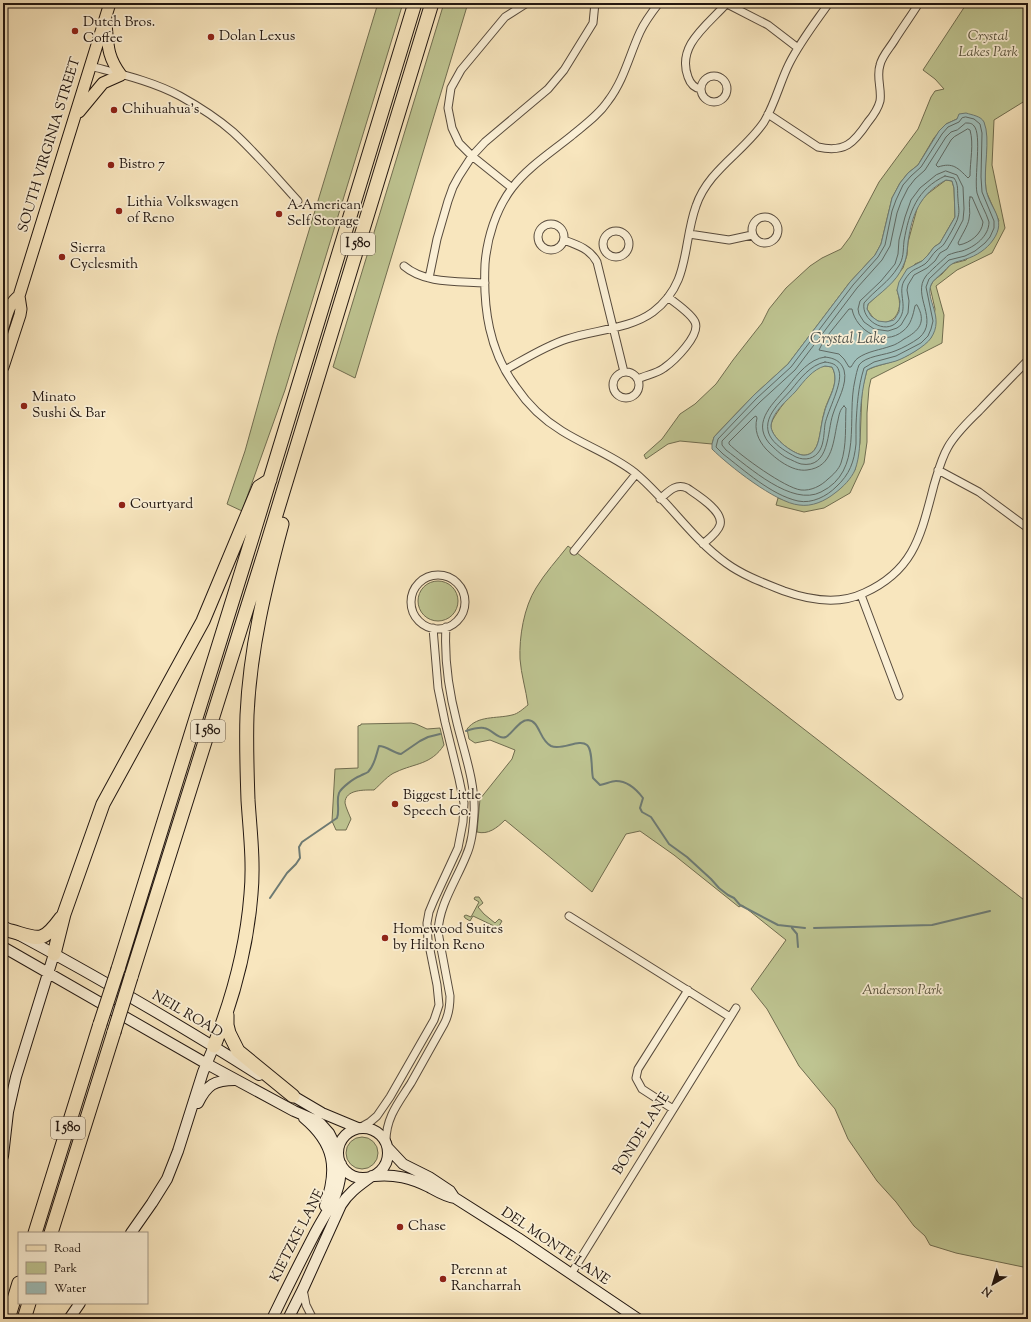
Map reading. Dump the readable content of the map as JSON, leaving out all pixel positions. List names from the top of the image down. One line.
{"streets":{"highway":["I 580"],"main road":["SOUTH VIRGINIA STREET","NEIL ROAD","KIETZKE LANE","DEL MONTE LANE"],"street":["BONDE LANE"]},"crossings":[["NEIL ROAD","KIETZKE LANE"],["NEIL ROAD","DEL MONTE LANE"],["BONDE LANE","DEL MONTE LANE"],["KIETZKE LANE","DEL MONTE LANE"]],"water":["Crystal Lake"],"parks":["Crystal Lakes Park","Anderson Park"],"places":["Dutch Bros. Coffee","Dolan Lexus","Chihuahua's","Bistro 7","Lithia Volkswagen of Reno","A-American Self Storage","Sierra Cyclesmith","Minato Sushi & Bar","Courtyard","Biggest Little Speech Co.","Homewood Suites by Hilton Reno","Chase","Perenn at Rancharrah"],"legend":["Road","Park","Water"],"north":"bottom left"}
